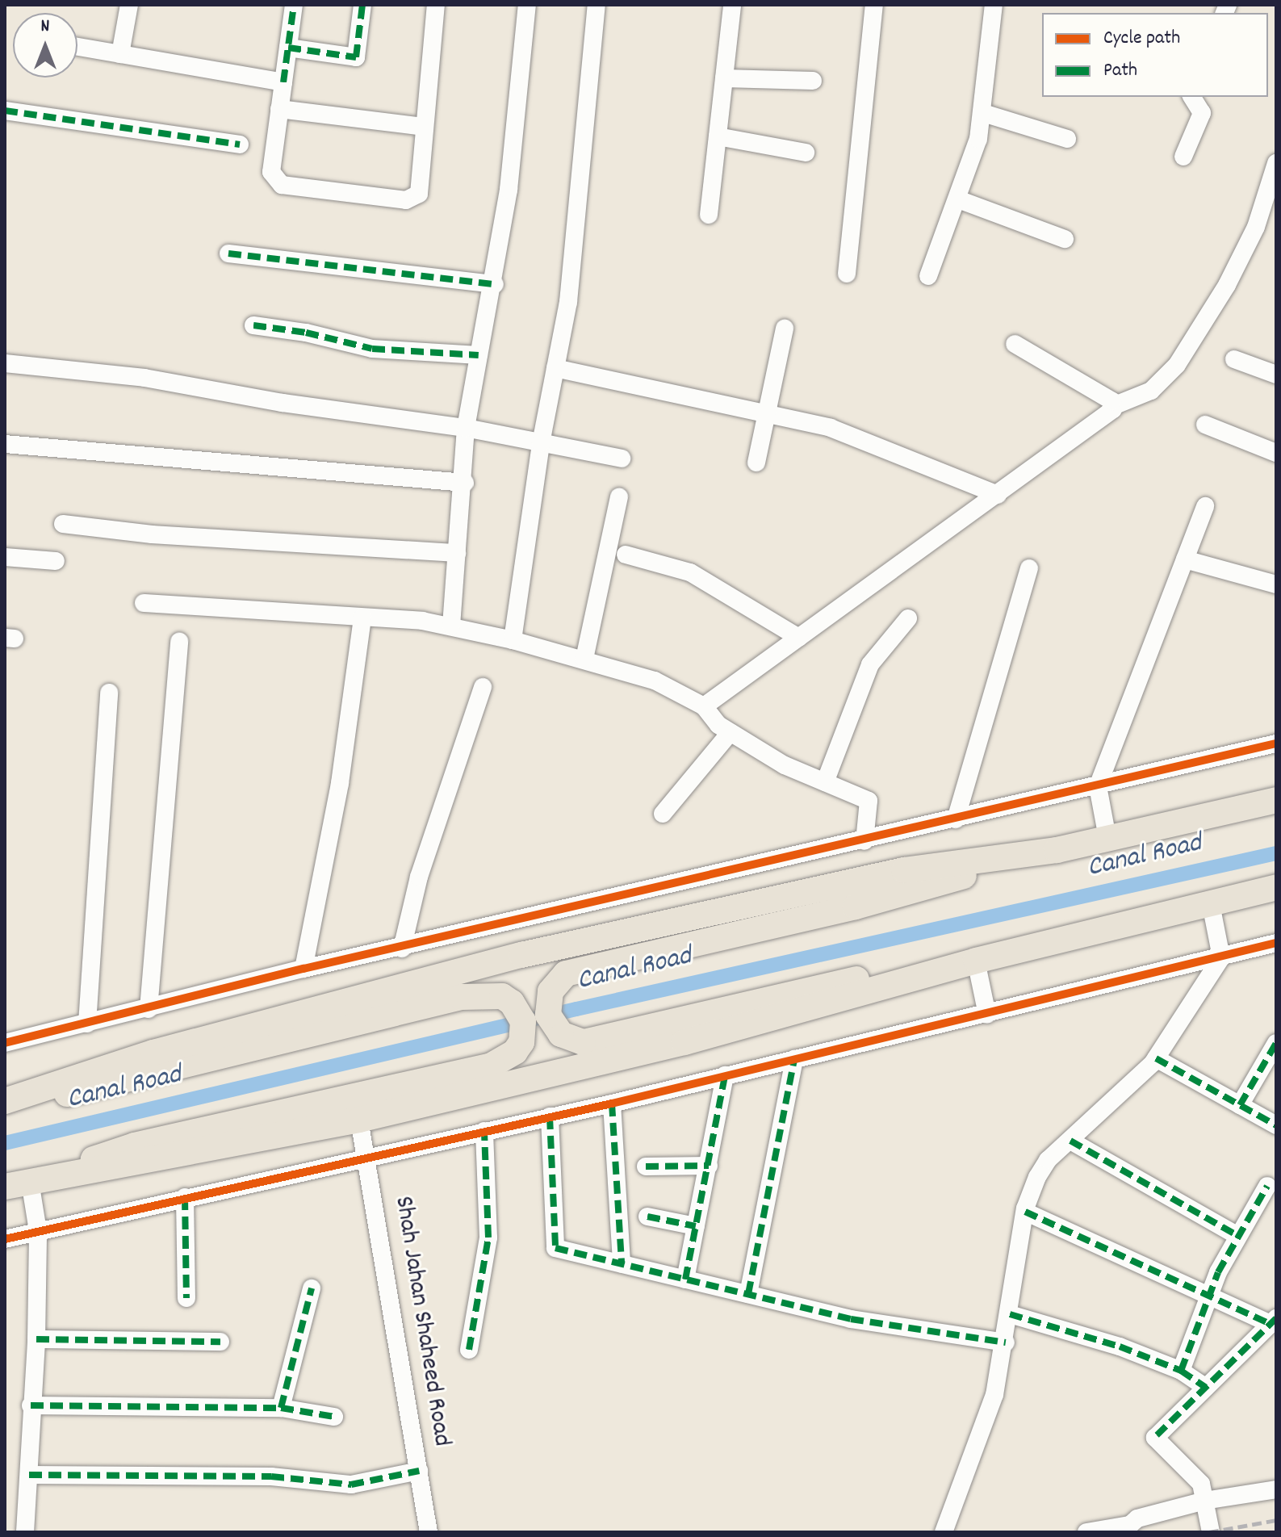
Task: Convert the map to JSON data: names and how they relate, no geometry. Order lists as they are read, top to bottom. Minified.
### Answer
{"streets":{"street":["Shah Jahan Shaheed Road"]},"water":["Canal Road"],"legend":["Cycle path","Path"],"north":"top"}
